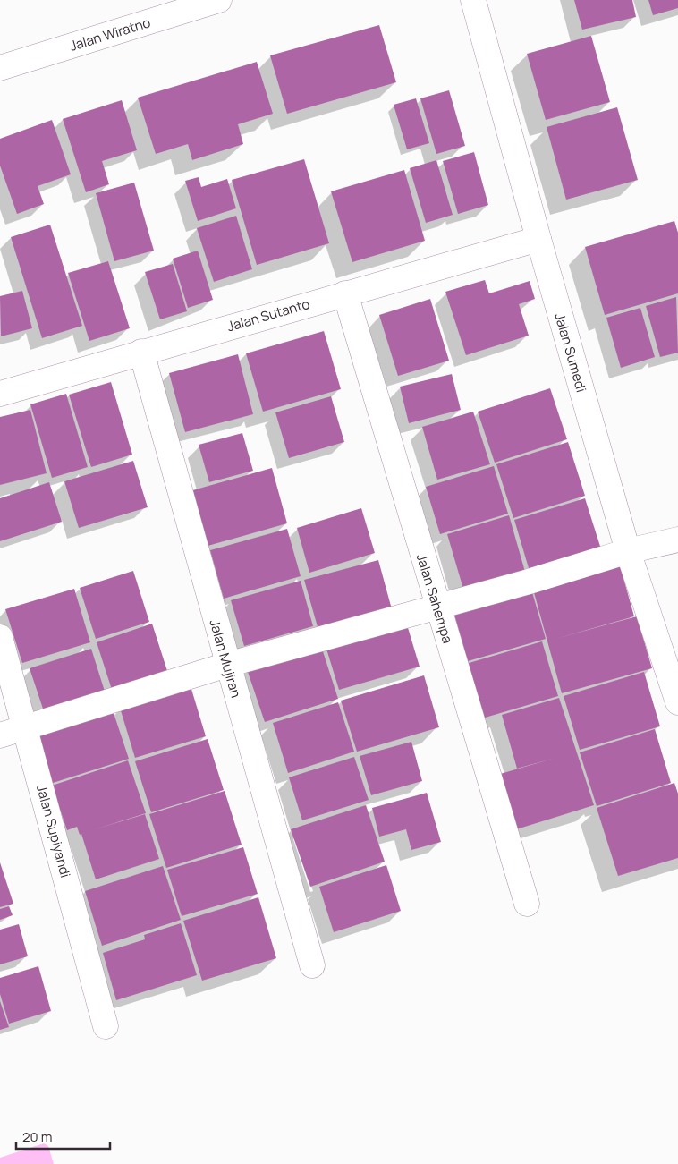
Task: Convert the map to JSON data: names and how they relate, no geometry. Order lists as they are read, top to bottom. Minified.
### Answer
{"streets":{"street":["Jalan Wiratno","Jalan Sutanto","Jalan Sumedi","Jalan Sahempa","Jalan Mujiran","Jalan Supiyandi"]},"crossings":[["Jalan Sutanto","Jalan Sumedi"],["Jalan Sutanto","Jalan Sahempa"],["Jalan Sutanto","Jalan Mujiran"]],"scale_bar":"20 m"}
